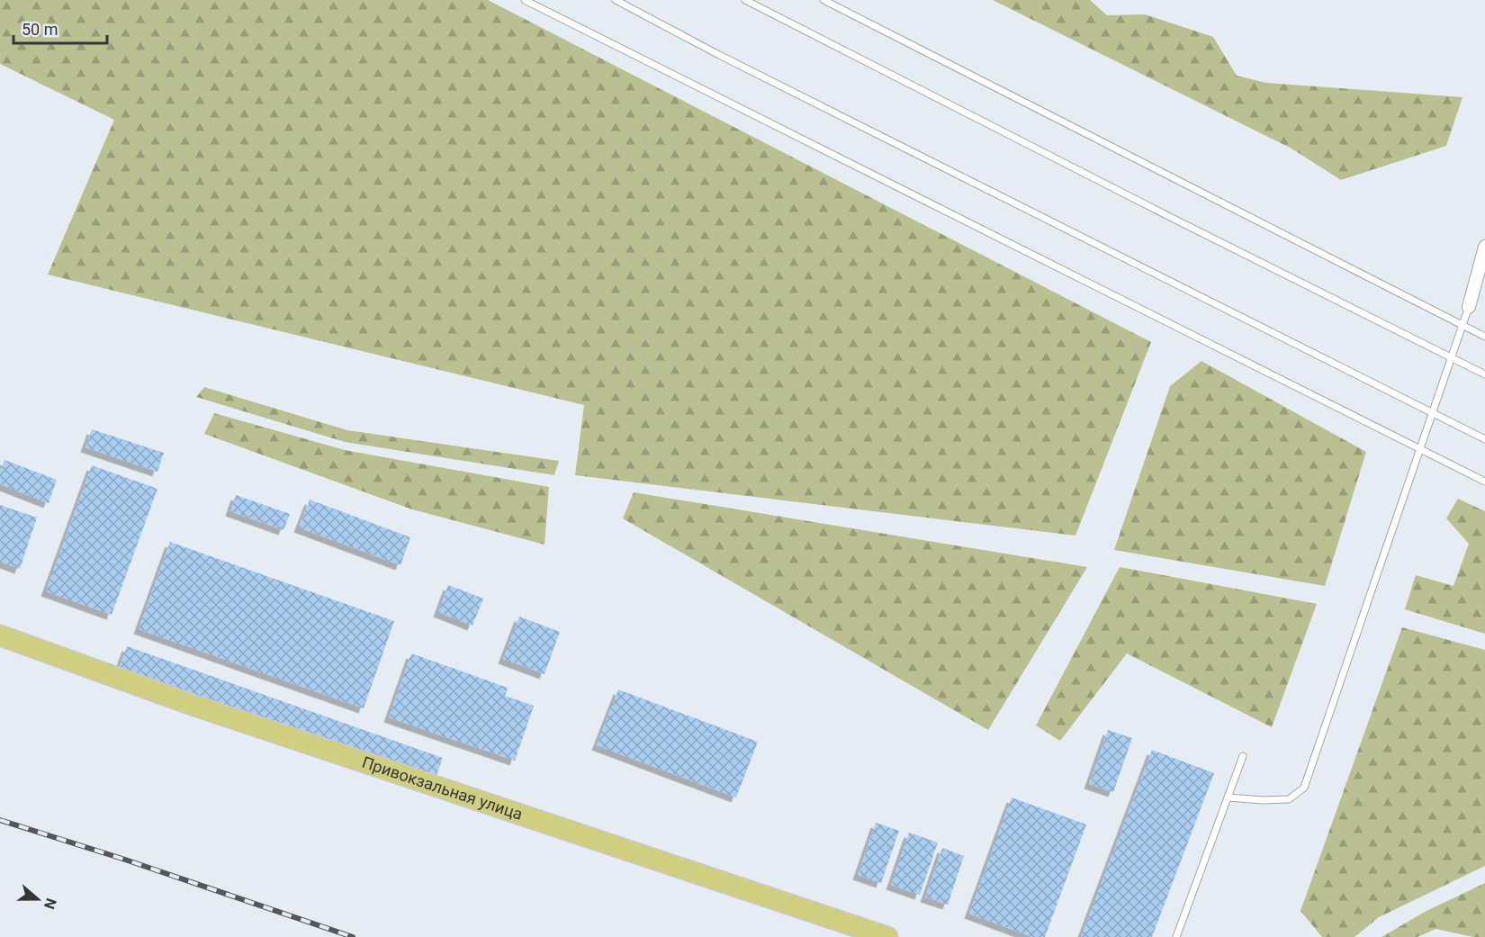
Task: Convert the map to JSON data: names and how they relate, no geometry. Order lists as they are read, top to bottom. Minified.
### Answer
{"streets":{"main road":["Привокзальная улица"]},"scale_bar":"50 m","north":"right"}
